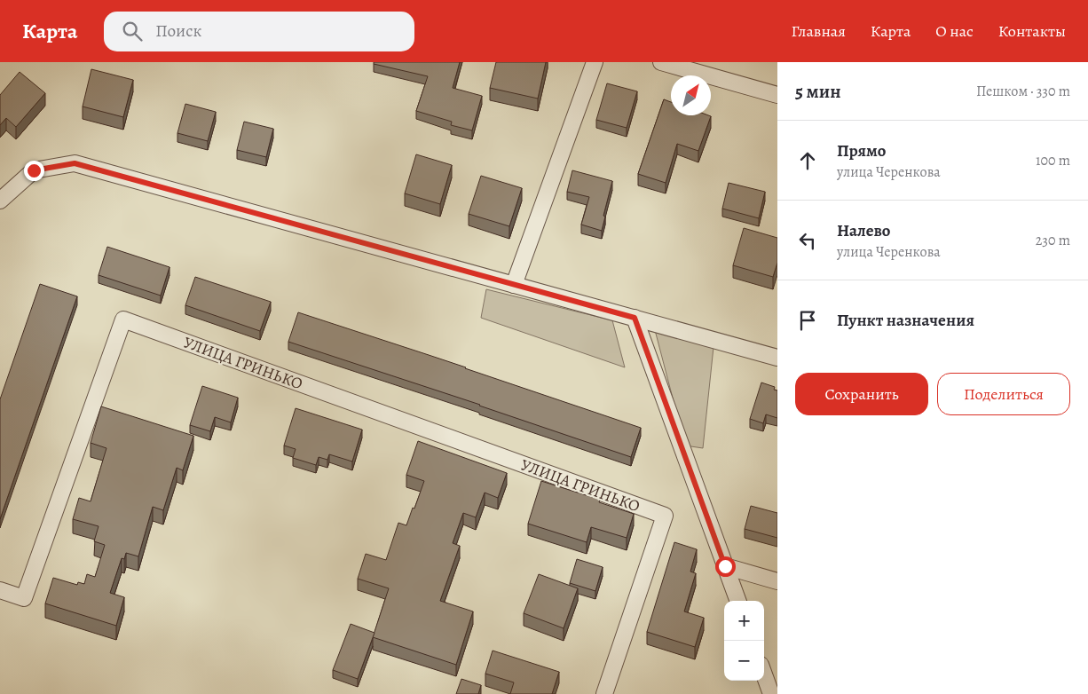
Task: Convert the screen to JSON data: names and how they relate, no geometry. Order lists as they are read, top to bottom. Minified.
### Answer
{"streets":{"street":["УЛИЦА ГРИНЬКО"]},"north":"top right","page":{"header":"Карта","search":"Поиск","nav":["Главная","Карта","О нас","Контакты"],"heading":["5 мин","Пешком · 330 m"],"list":[["Прямо","улица Черенкова","100 m"],["Налево","улица Черенкова","230 m"],"Пункт назначения"],"buttons":["Сохранить","Поделиться"],"map_buttons":["+","−"]}}
